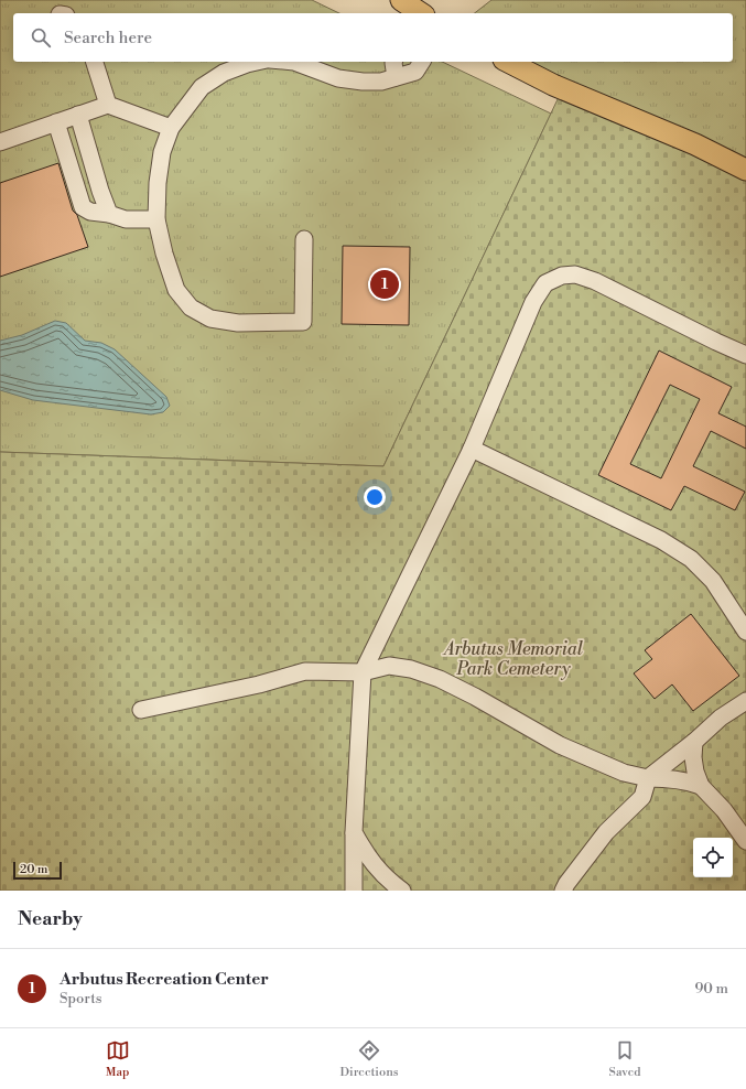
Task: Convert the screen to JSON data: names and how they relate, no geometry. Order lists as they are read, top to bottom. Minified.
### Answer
{"parks":["Arbutus Memorial Park Cemetery"],"scale_bar":"20 m","page":{"search":"Search here","pins":"1","scale":"20 m","heading":"Nearby","list":[{"mark":"1","name":"Arbutus Recreation Center","note":"Sports","value":"90 m"}],"nav":["Map","Directions","Saved"]}}
